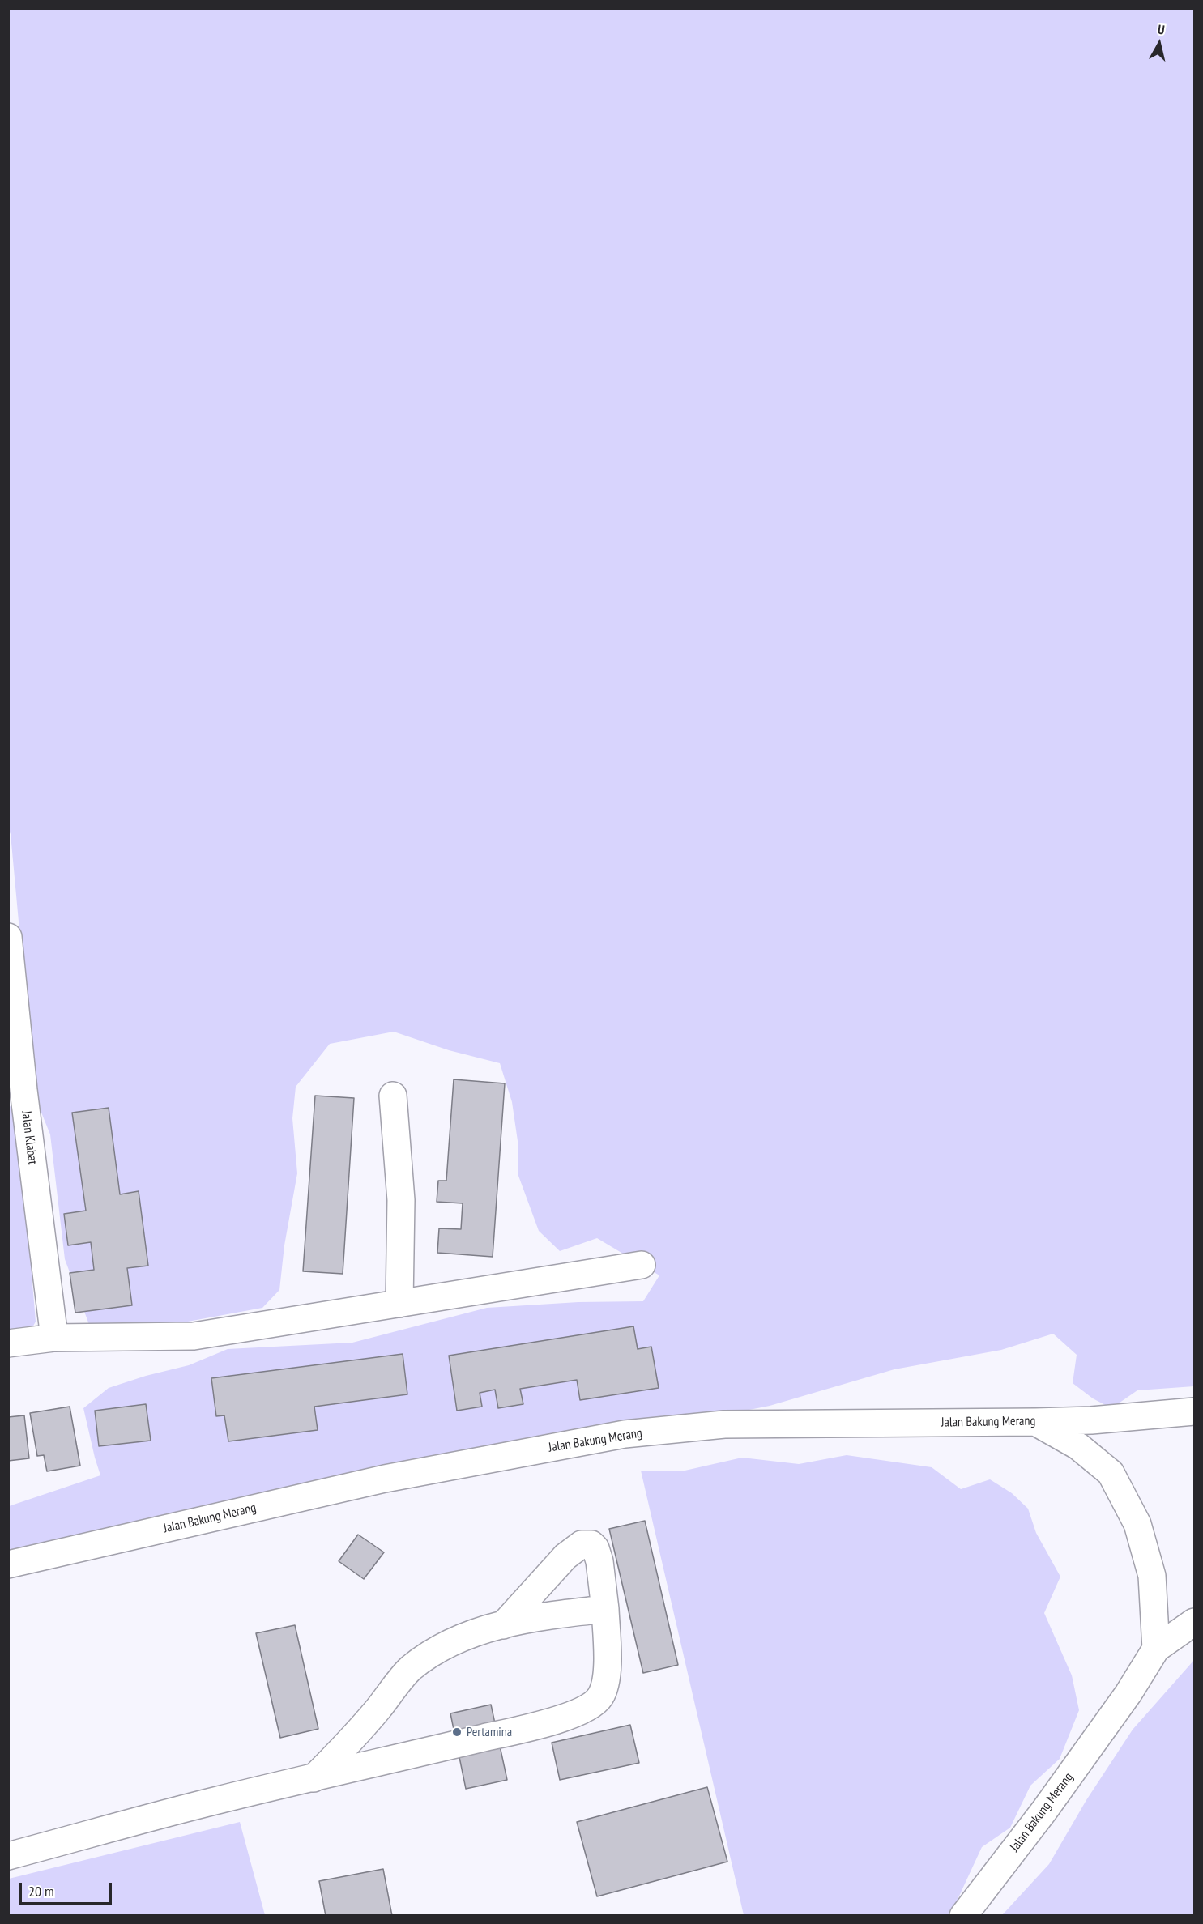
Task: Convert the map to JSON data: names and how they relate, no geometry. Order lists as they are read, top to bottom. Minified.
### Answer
{"streets":{"street":["Jalan Klabat","Jalan Bakung Merang"]},"places":["Pertamina"],"scale_bar":"20 m","north":"top"}
